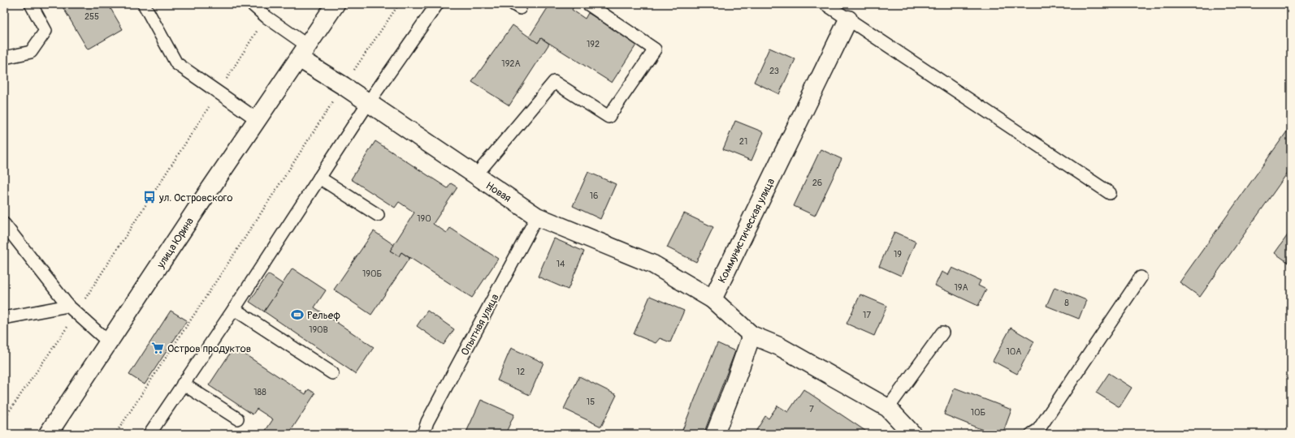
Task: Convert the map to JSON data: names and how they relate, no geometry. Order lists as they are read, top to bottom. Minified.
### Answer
{"streets":{"street":["Новая","Коммунистическая улица","улица Юрина"],"lane":["Опытная улица"]},"crossings":[["Новая","Коммунистическая улица"],["Новая","улица Юрина"],["Новая","Опытная улица"]],"places":{"bus stop":["ул. Островского"],"sports":["Рельеф"],"supermarket":["Остров продуктов"]},"house_numbers":["255","192","192А","23","21","26","16","190","19","14","190Б","19А","8","17","190В","10А","12","188","15","7","10Б"]}
